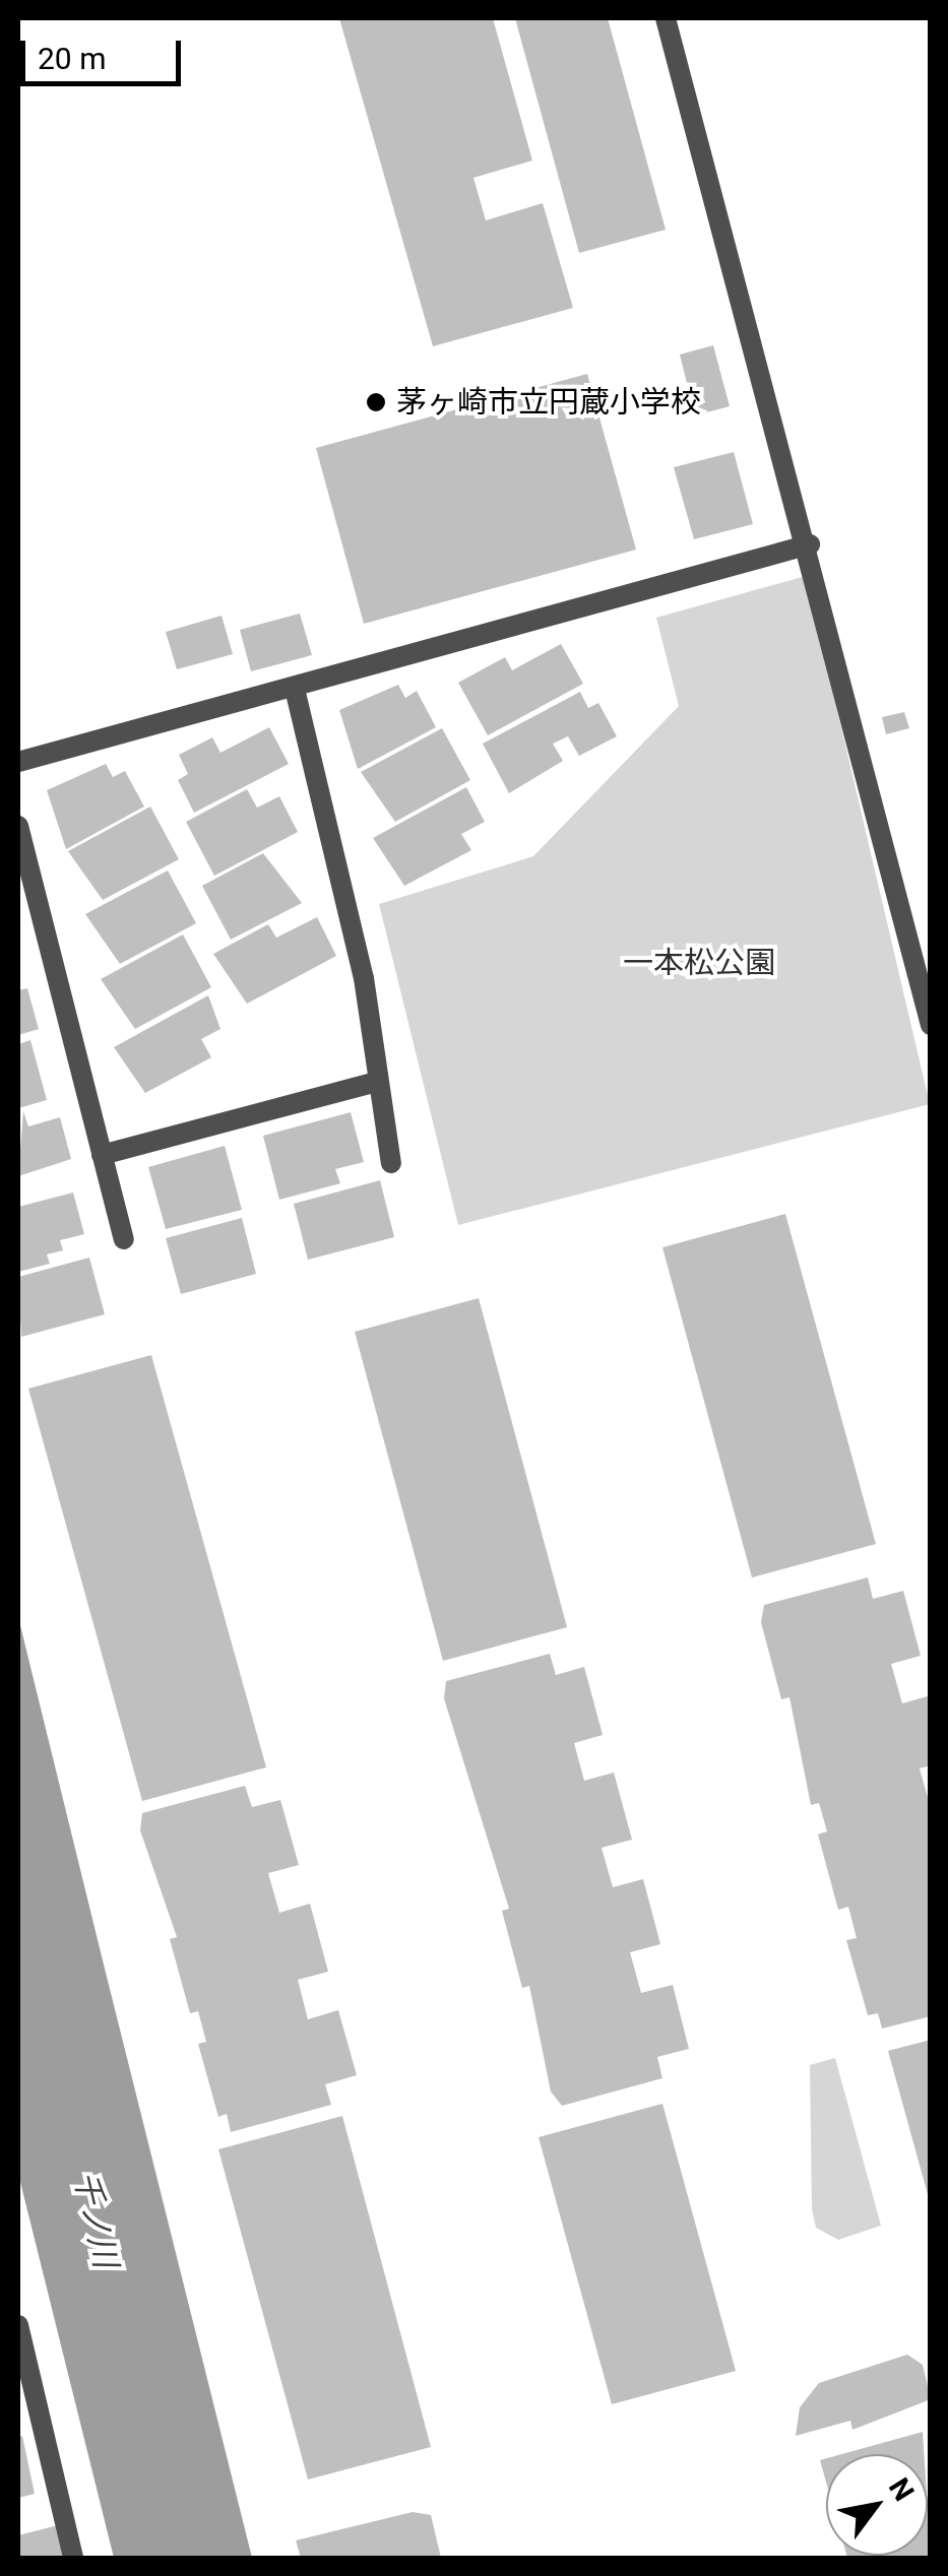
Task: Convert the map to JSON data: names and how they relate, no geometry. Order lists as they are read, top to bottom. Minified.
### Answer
{"water":["千ノ川"],"parks":["一本松公園"],"places":["茅ヶ崎市立円蔵小学校"],"scale_bar":"20 m","north":"top right"}
